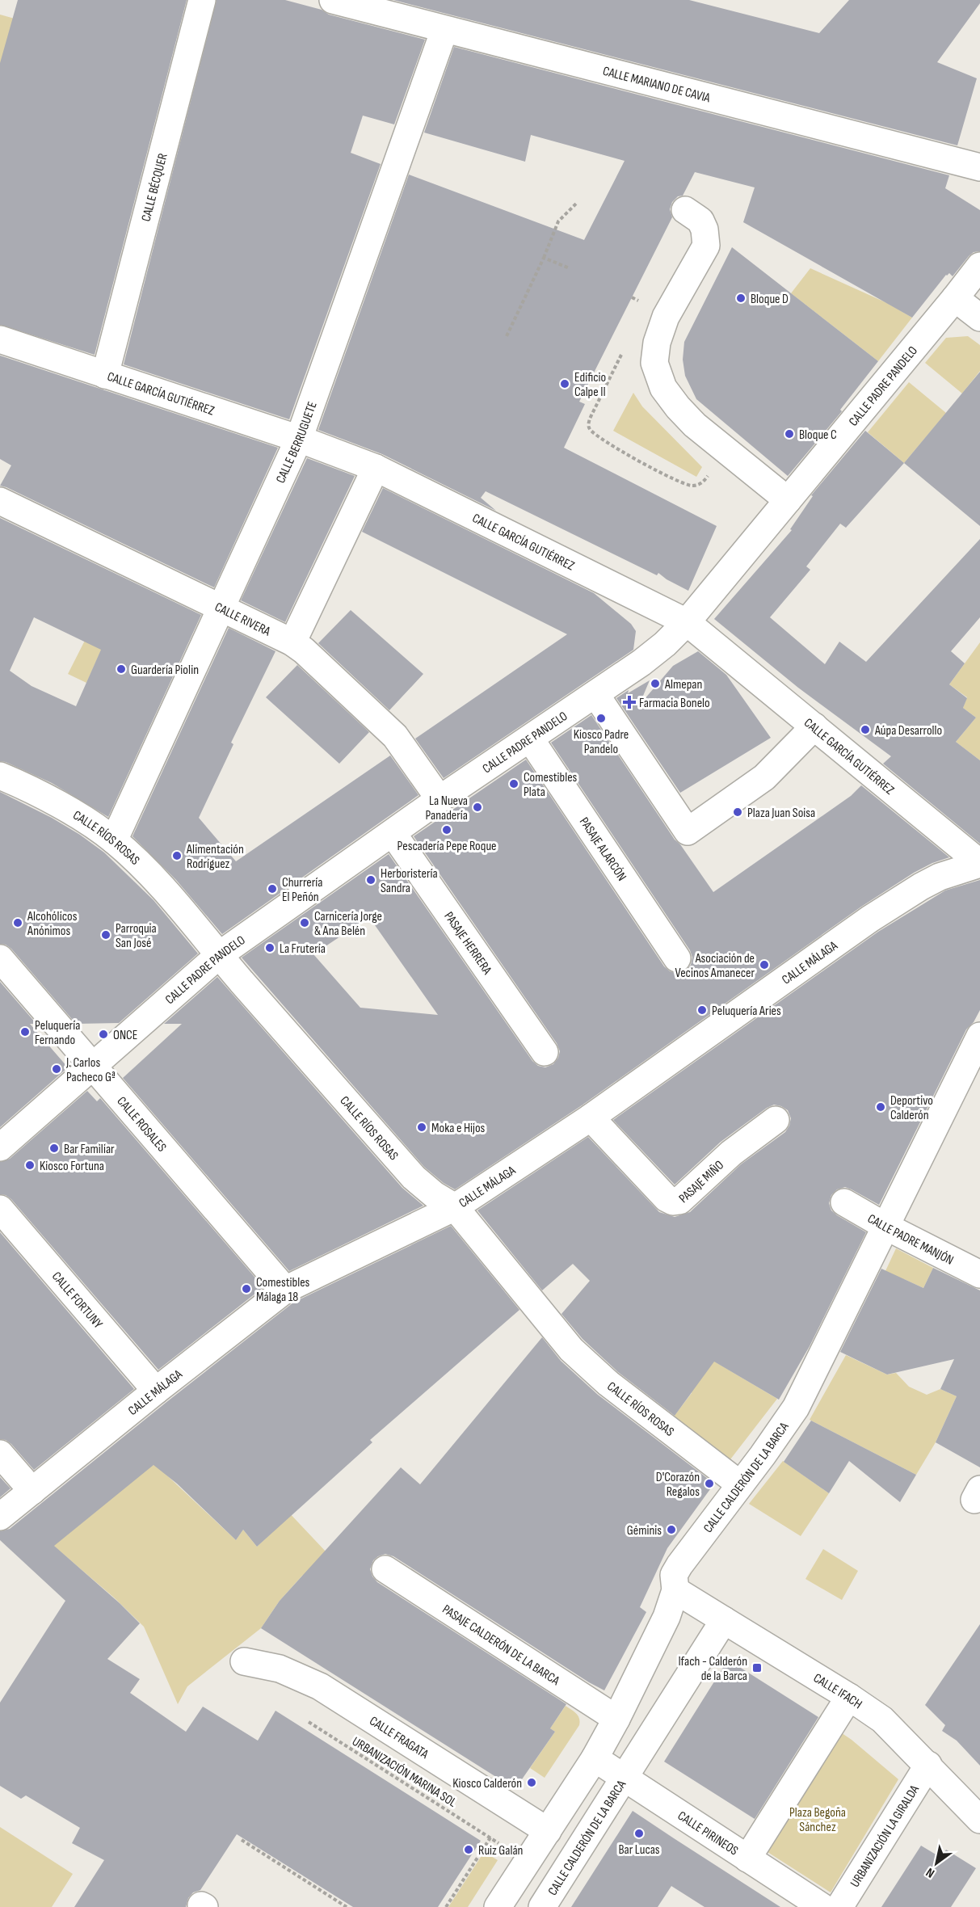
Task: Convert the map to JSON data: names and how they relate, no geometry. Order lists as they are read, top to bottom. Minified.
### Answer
{"streets":{"street":["CALLE MARIANO DE CAVIA","CALLE BÉCQUER","CALLE PADRE PANDELO","CALLE GARCÍA GUTIÉRREZ","CALLE BERRUGUETE","CALLE RIVERA","CALLE RÍOS ROSAS","PASAJE ALARCÓN","PASAJE HERRERA","CALLE MÁLAGA","CALLE ROSALES","PASAJE MIÑO","CALLE PADRE MANJÓN","CALLE FORTUNY","CALLE CALDERÓN DE LA BARCA","PASAJE CALDERÓN DE LA BARCA","CALLE IFACH","CALLE FRAGATA","CALLE PIRINEOS","URBANIZACIÓN LA GIRALDA"],"path":["URBANIZACIÓN MARINA SOL"]},"crossings":[["CALLE MARIANO DE CAVIA","CALLE BERRUGUETE"],["CALLE BÉCQUER","CALLE GARCÍA GUTIÉRREZ"],["CALLE PADRE PANDELO","CALLE GARCÍA GUTIÉRREZ"],["CALLE PADRE PANDELO","CALLE RIVERA"],["CALLE PADRE PANDELO","CALLE RÍOS ROSAS"],["CALLE PADRE PANDELO","PASAJE ALARCÓN"],["CALLE PADRE PANDELO","PASAJE HERRERA"],["CALLE PADRE PANDELO","CALLE ROSALES"],["CALLE GARCÍA GUTIÉRREZ","CALLE BERRUGUETE"],["CALLE GARCÍA GUTIÉRREZ","CALLE MÁLAGA"],["CALLE BERRUGUETE","CALLE RIVERA"],["CALLE BERRUGUETE","CALLE RÍOS ROSAS"],["CALLE RÍOS ROSAS","CALLE MÁLAGA"],["CALLE RÍOS ROSAS","CALLE CALDERÓN DE LA BARCA"],["CALLE MÁLAGA","CALLE ROSALES"],["CALLE MÁLAGA","PASAJE MIÑO"],["CALLE MÁLAGA","CALLE FORTUNY"],["CALLE PADRE MANJÓN","CALLE CALDERÓN DE LA BARCA"],["CALLE CALDERÓN DE LA BARCA","PASAJE CALDERÓN DE LA BARCA"],["CALLE CALDERÓN DE LA BARCA","CALLE IFACH"],["CALLE CALDERÓN DE LA BARCA","CALLE FRAGATA"],["CALLE CALDERÓN DE LA BARCA","CALLE PIRINEOS"],["CALLE IFACH","URBANIZACIÓN LA GIRALDA"]],"parks":["Plaza Begoña Sánchez"],"places":{"other":["Bloque D","Edificio Calpe II","Bloque C","Guardería Piolin","Almepan","Kiosco Padre Pandelo","Aúpa Desarrollo","Comestibles Plata","La Nueva Panadería","Plaza Juan Soisa","Pescadería Pepe Roque","Alimentación Rodríguez","Herboristería Sandra","Churrería El Peñón","Alcohólicos Anónimos","Carnicería Jorge & Ana Belén","Parroquia San José","La Frutería","Asociación de Vecinos Amanecer","Peluquería Aries","Peluquería Fernando","ONCE","J. Carlos Pacheco Gª","Deportivo Calderón","Moka e Hijos","Bar Familiar","Kiosco Fortuna","Comestibles Málaga 18","D'Corazón Regalos","Géminis","Kiosco Calderón","Bar Lucas","Ruiz Galán"],"health":["Farmacia Bonelo"],"transit":["Ifach - Calderón de la Barca"]},"north":"bottom left"}
